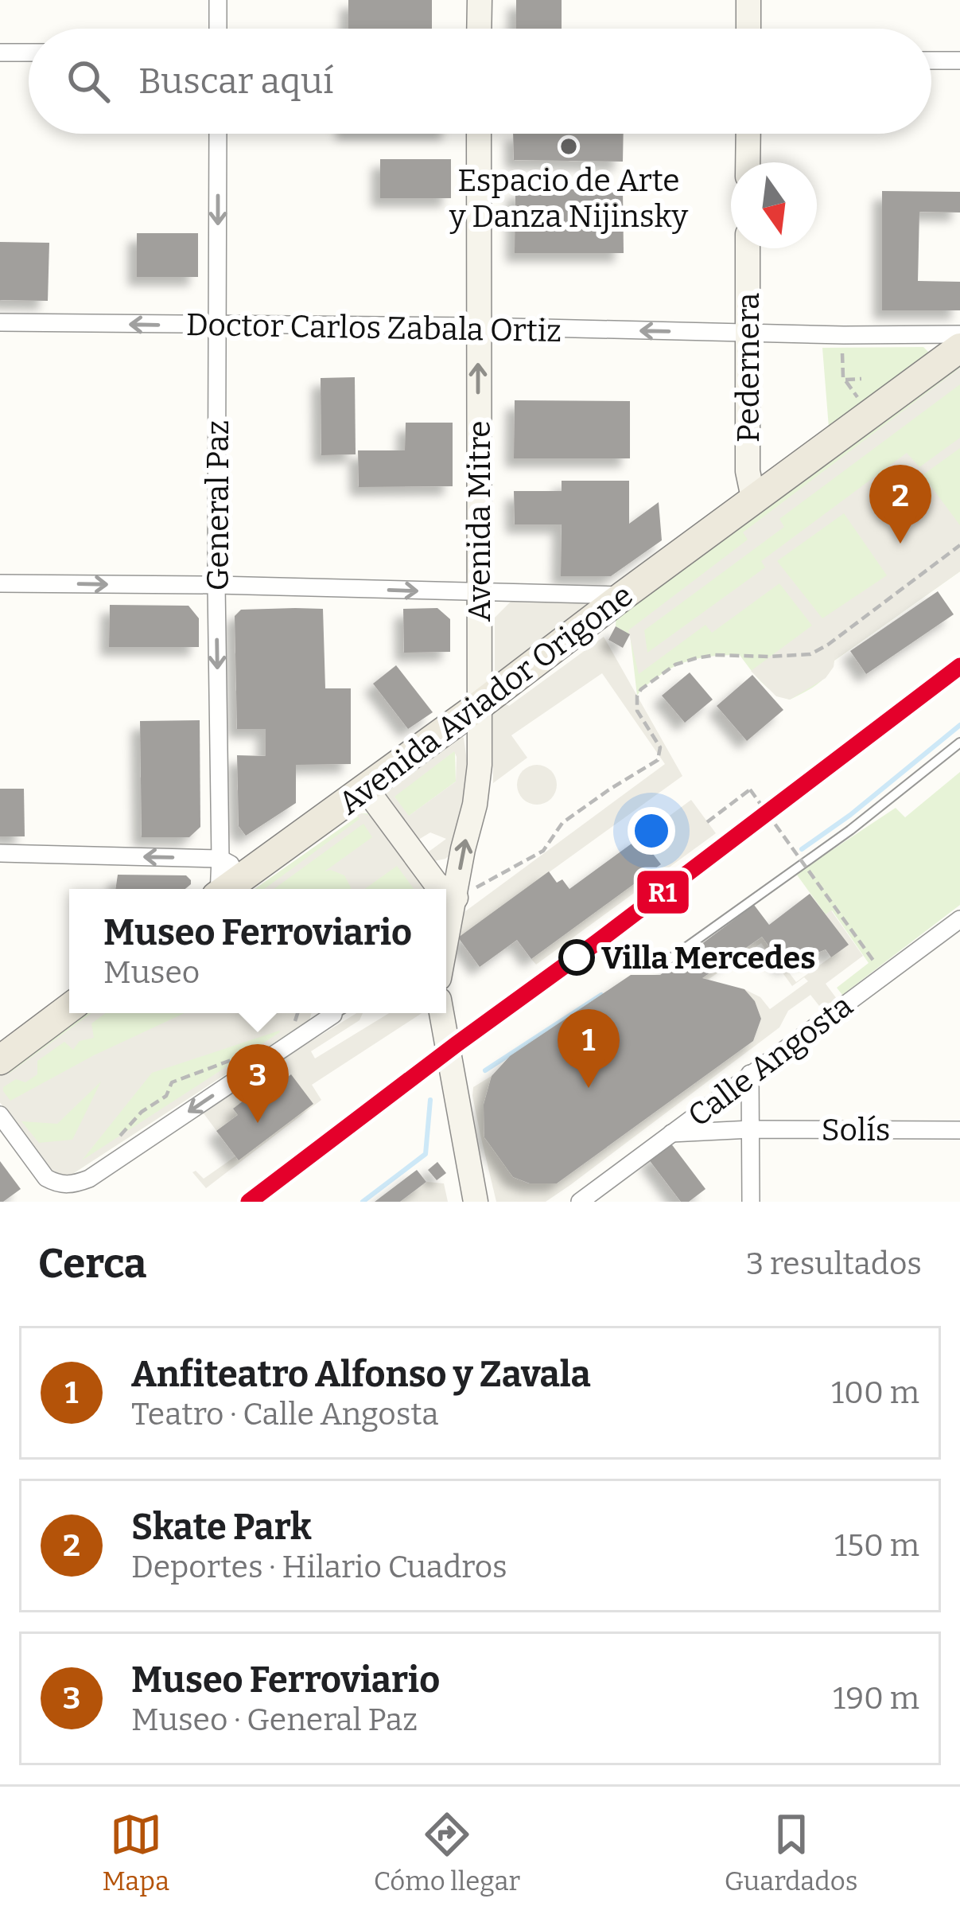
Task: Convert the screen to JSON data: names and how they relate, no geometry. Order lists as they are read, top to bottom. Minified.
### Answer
{"streets":{"main road":["Pedernera","Avenida Mitre","Avenida Aviador Origone"],"street":["Doctor Carlos Zabala Ortiz","General Paz","Calle Angosta","Solís"]},"crossings":[["Doctor Carlos Zabala Ortiz","Pedernera"],["Doctor Carlos Zabala Ortiz","General Paz"],["Doctor Carlos Zabala Ortiz","Avenida Mitre"],["Pedernera","Avenida Aviador Origone"],["General Paz","Avenida Aviador Origone"],["Avenida Mitre","Avenida Aviador Origone"],["Calle Angosta","Solís"]],"one_way":["Doctor Carlos Zabala Ortiz","General Paz","Avenida Mitre"],"places":["Espacio de Arte y Danza Nijinsky","Villa Mercedes"],"lines":["transit line R1"],"north":"bottom","page":{"search":"Buscar aquí","pins":["2","1","3"],"popup":["Museo Ferroviario","Museo"],"heading":["Cerca","3 resultados"],"list":[{"mark":"1","name":"Anfiteatro Alfonso y Zavala","note":"Teatro · Calle Angosta","value":"100 m"},{"mark":"2","name":"Skate Park","note":"Deportes · Hilario Cuadros","value":"150 m"},{"mark":"3","name":"Museo Ferroviario","note":"Museo · General Paz","value":"190 m"}],"nav":["Mapa","Cómo llegar","Guardados"]}}
